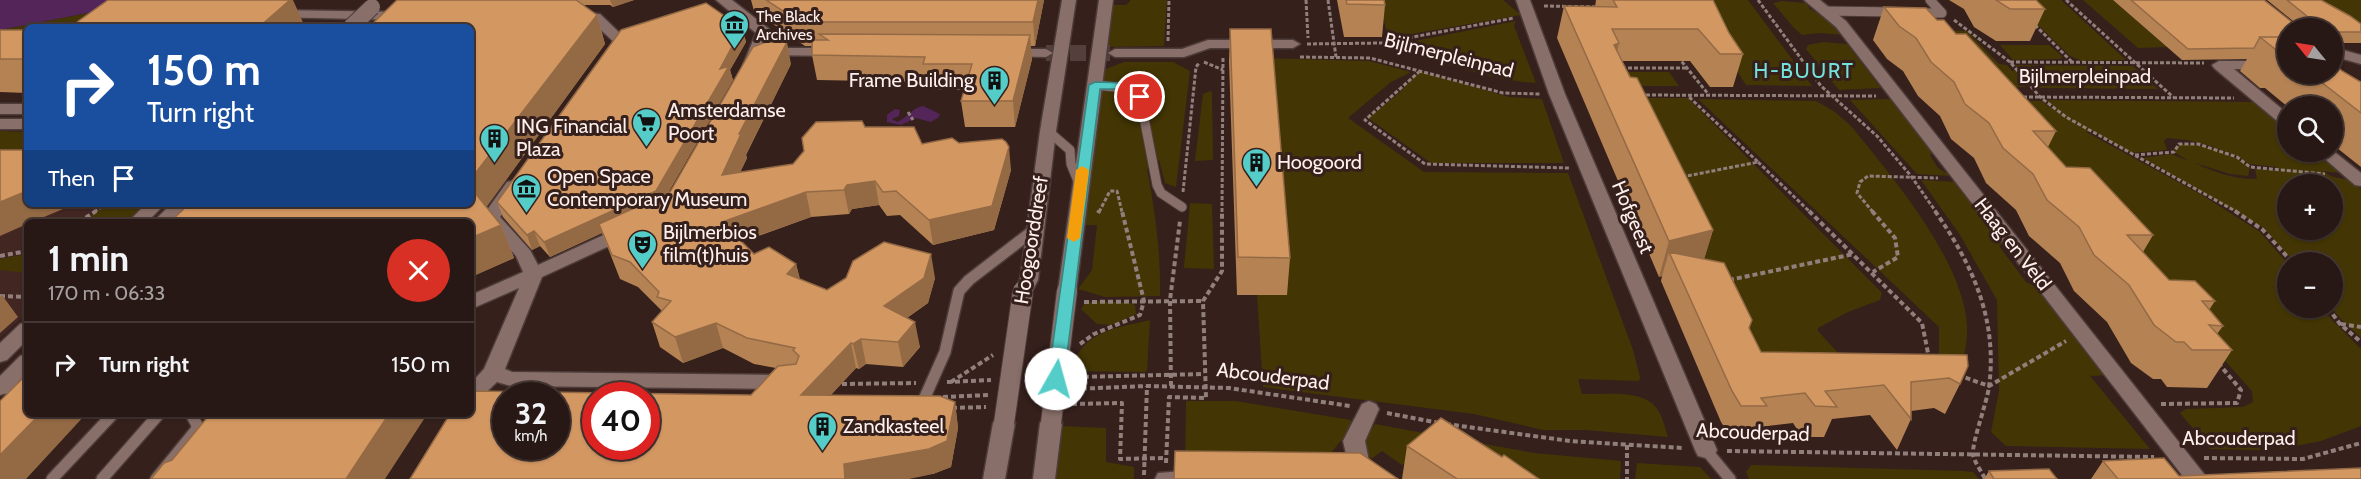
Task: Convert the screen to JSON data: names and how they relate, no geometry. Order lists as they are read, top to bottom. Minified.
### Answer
{"streets":{"street":["Hofgeest","Hoogoorddreef","Haag en Veld"],"path":["Bijlmerpleinpad","Abcouderpad"]},"crossings":[["Bijlmerpleinpad","Hofgeest"],["Hofgeest","Abcouderpad"],["Haag en Veld","Abcouderpad"]],"districts":["H-BUURT"],"places":{"museum":["The Black Archives","Open Space Contemporary Museum"],"building":["Frame Building","ING Financial Plaza","Hoogoord","Zandkasteel"],"supermarket":["Amsterdamse Poort"],"theatre":["Bijlmerbios film(t)huis"]},"north":"top left","page":{"map_buttons":["+","−"],"turn":["150 m","Turn right"],"then":"Then","heading":["1 min","170 m · 06:33"],"list":[{"name":"Turn right","value":"150 m"}],"speed":"32 km/h","limit":"40"}}
